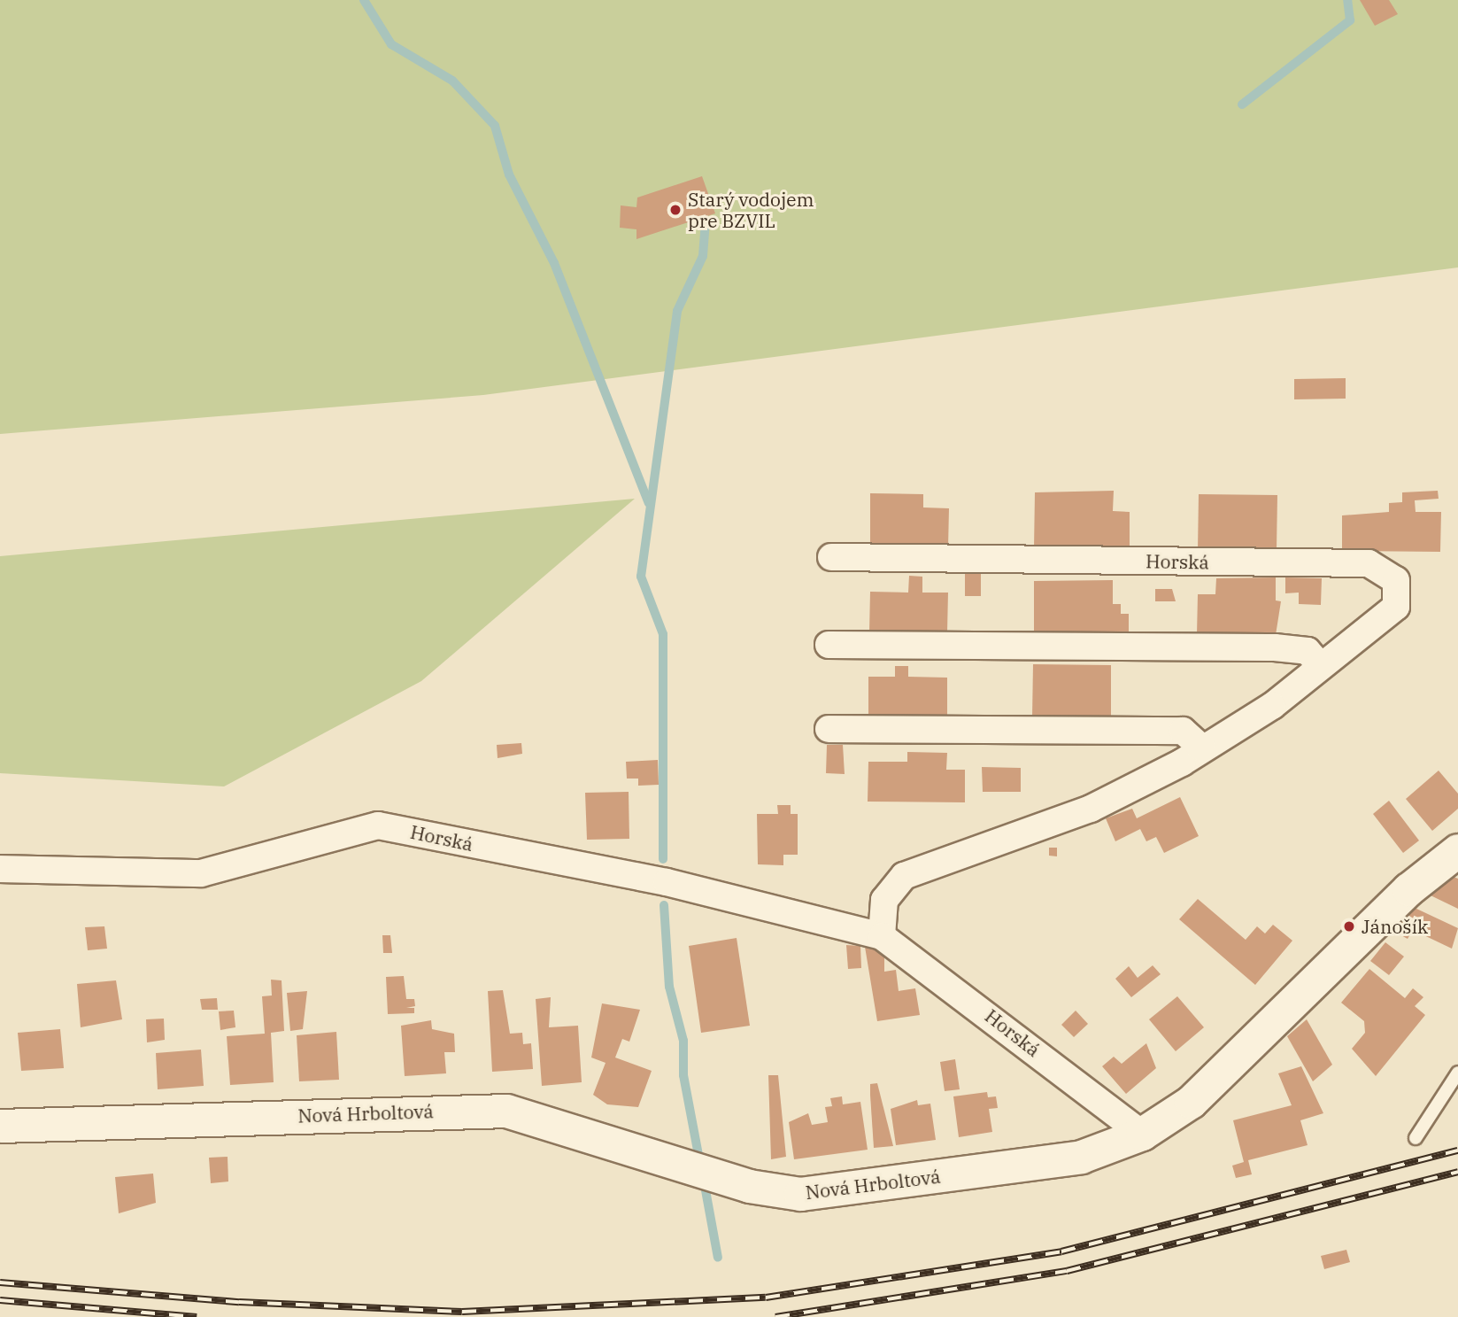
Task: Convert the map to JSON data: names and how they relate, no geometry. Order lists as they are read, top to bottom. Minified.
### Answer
{"streets":{"street":["Horská","Nová Hrboltová"]},"crossings":[["Horská","Nová Hrboltová"]],"places":["Starý vodojem pre BZVIL","Jánošík"]}
